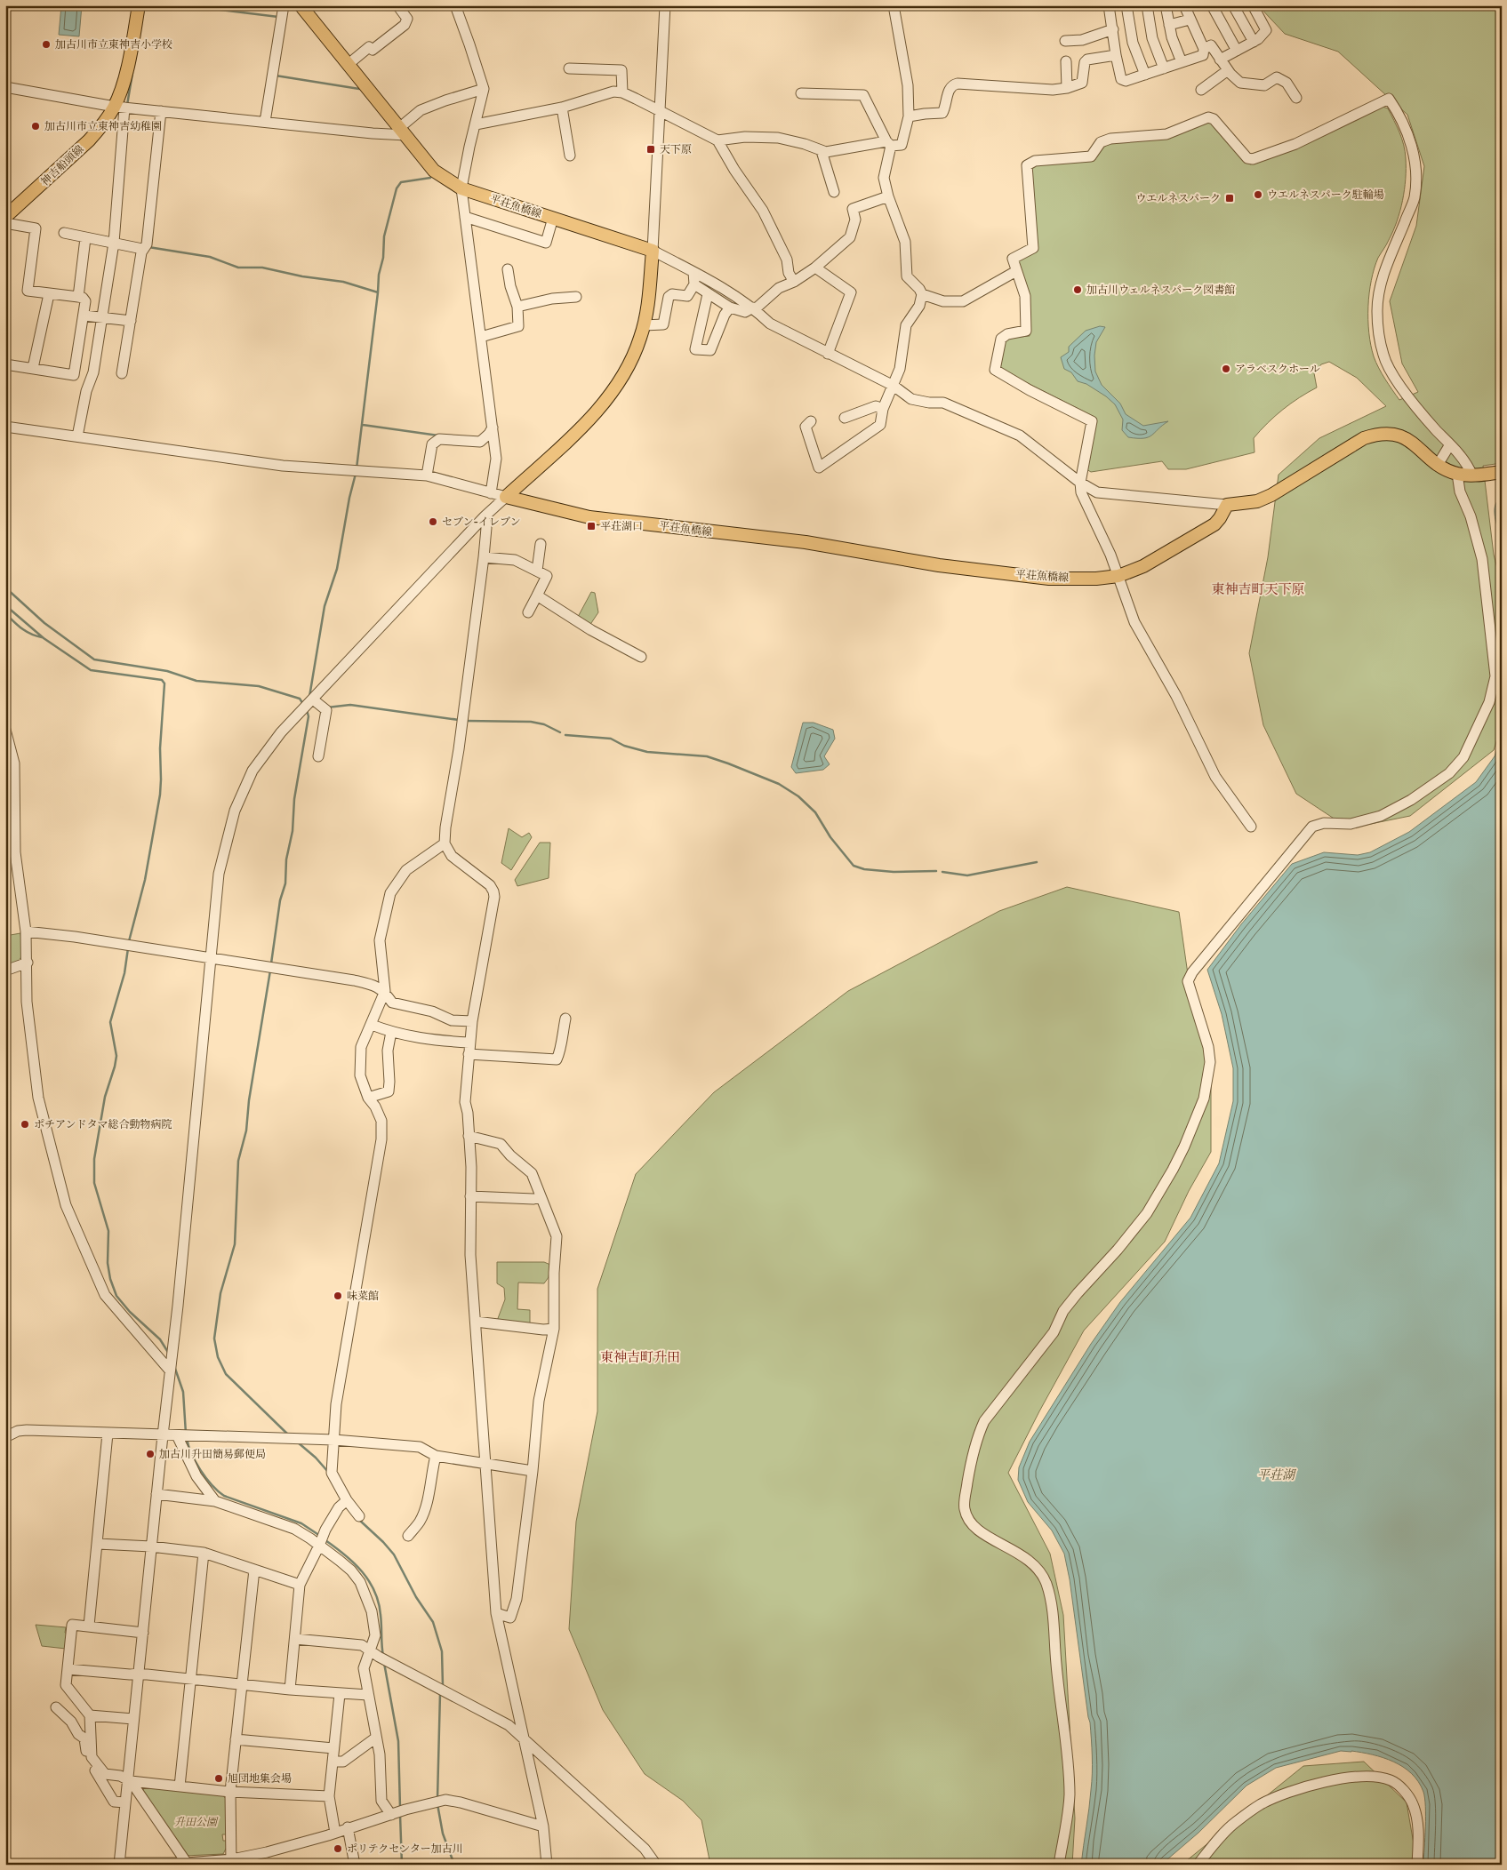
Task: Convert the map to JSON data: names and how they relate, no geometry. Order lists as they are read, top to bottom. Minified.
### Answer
{"streets":{"main road":["神吉船頭線","平荘魚橋線"]},"districts":["東神吉町天下原","東神吉町升田"],"water":["平荘湖"],"parks":["升田公園"],"places":{"other":["加古川市立東神吉小学校","加古川市立東神吉幼稚園","ウエルネスパーク駐輪場","加古川ウェルネスパーク図書館","アラベスクホール","セブン-イレブン","ポチアンドタマ総合動物病院","味菜館","加古川升田簡易郵便局","旭団地集会場","ポリテクセンター加古川"],"transit":["天下原","ウエルネスパーク","平荘湖口"]}}
